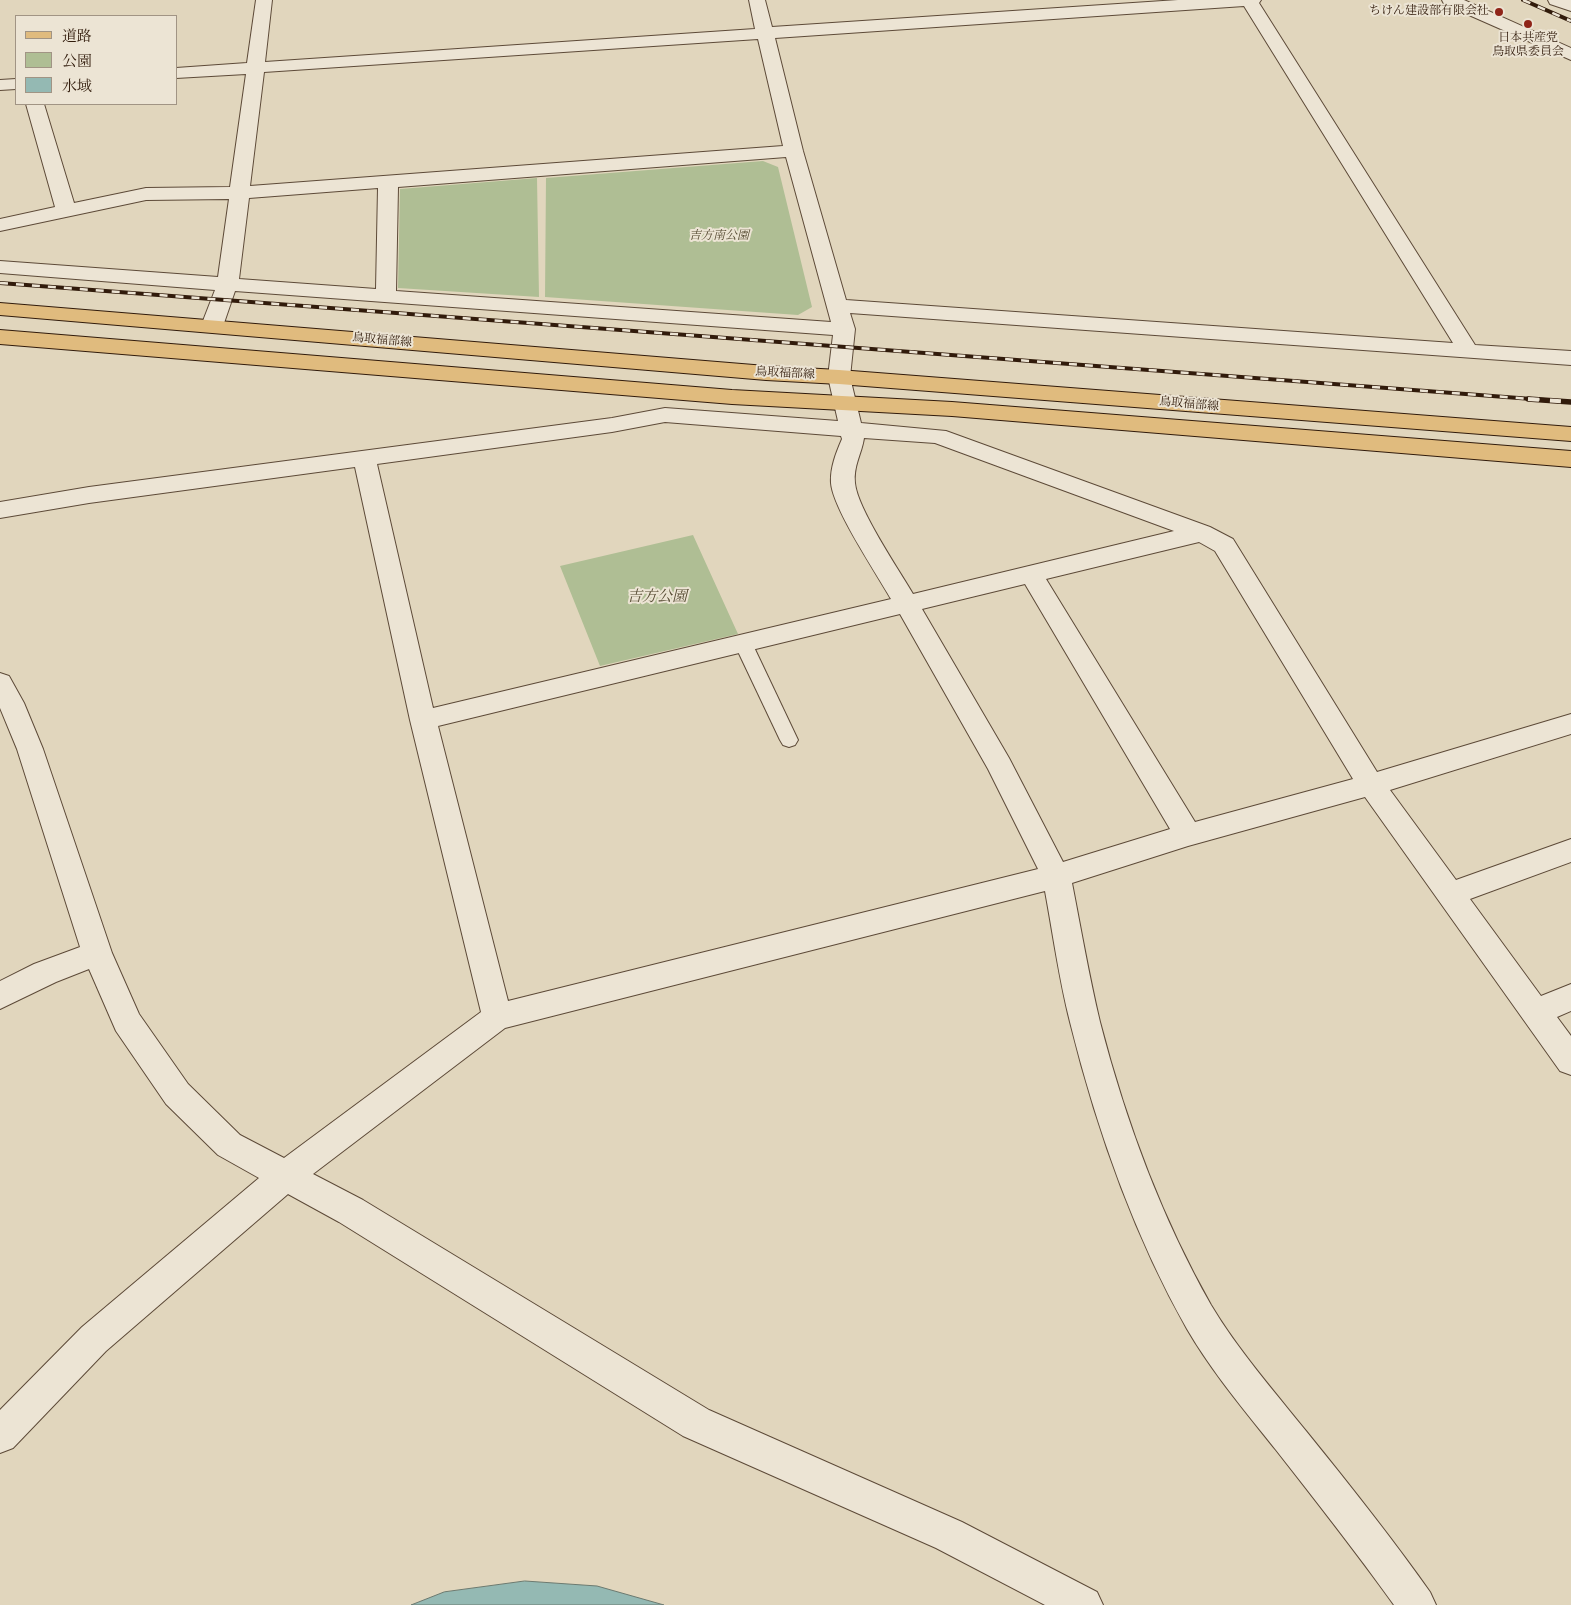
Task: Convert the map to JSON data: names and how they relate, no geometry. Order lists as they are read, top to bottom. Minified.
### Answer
{"streets":{"main road":["鳥取福部線"]},"parks":["吉方南公園","吉方公園"],"places":["ちけん建設部有限会社","日本共産党 鳥取県委員会"],"legend":["道路","公園","水域"]}
